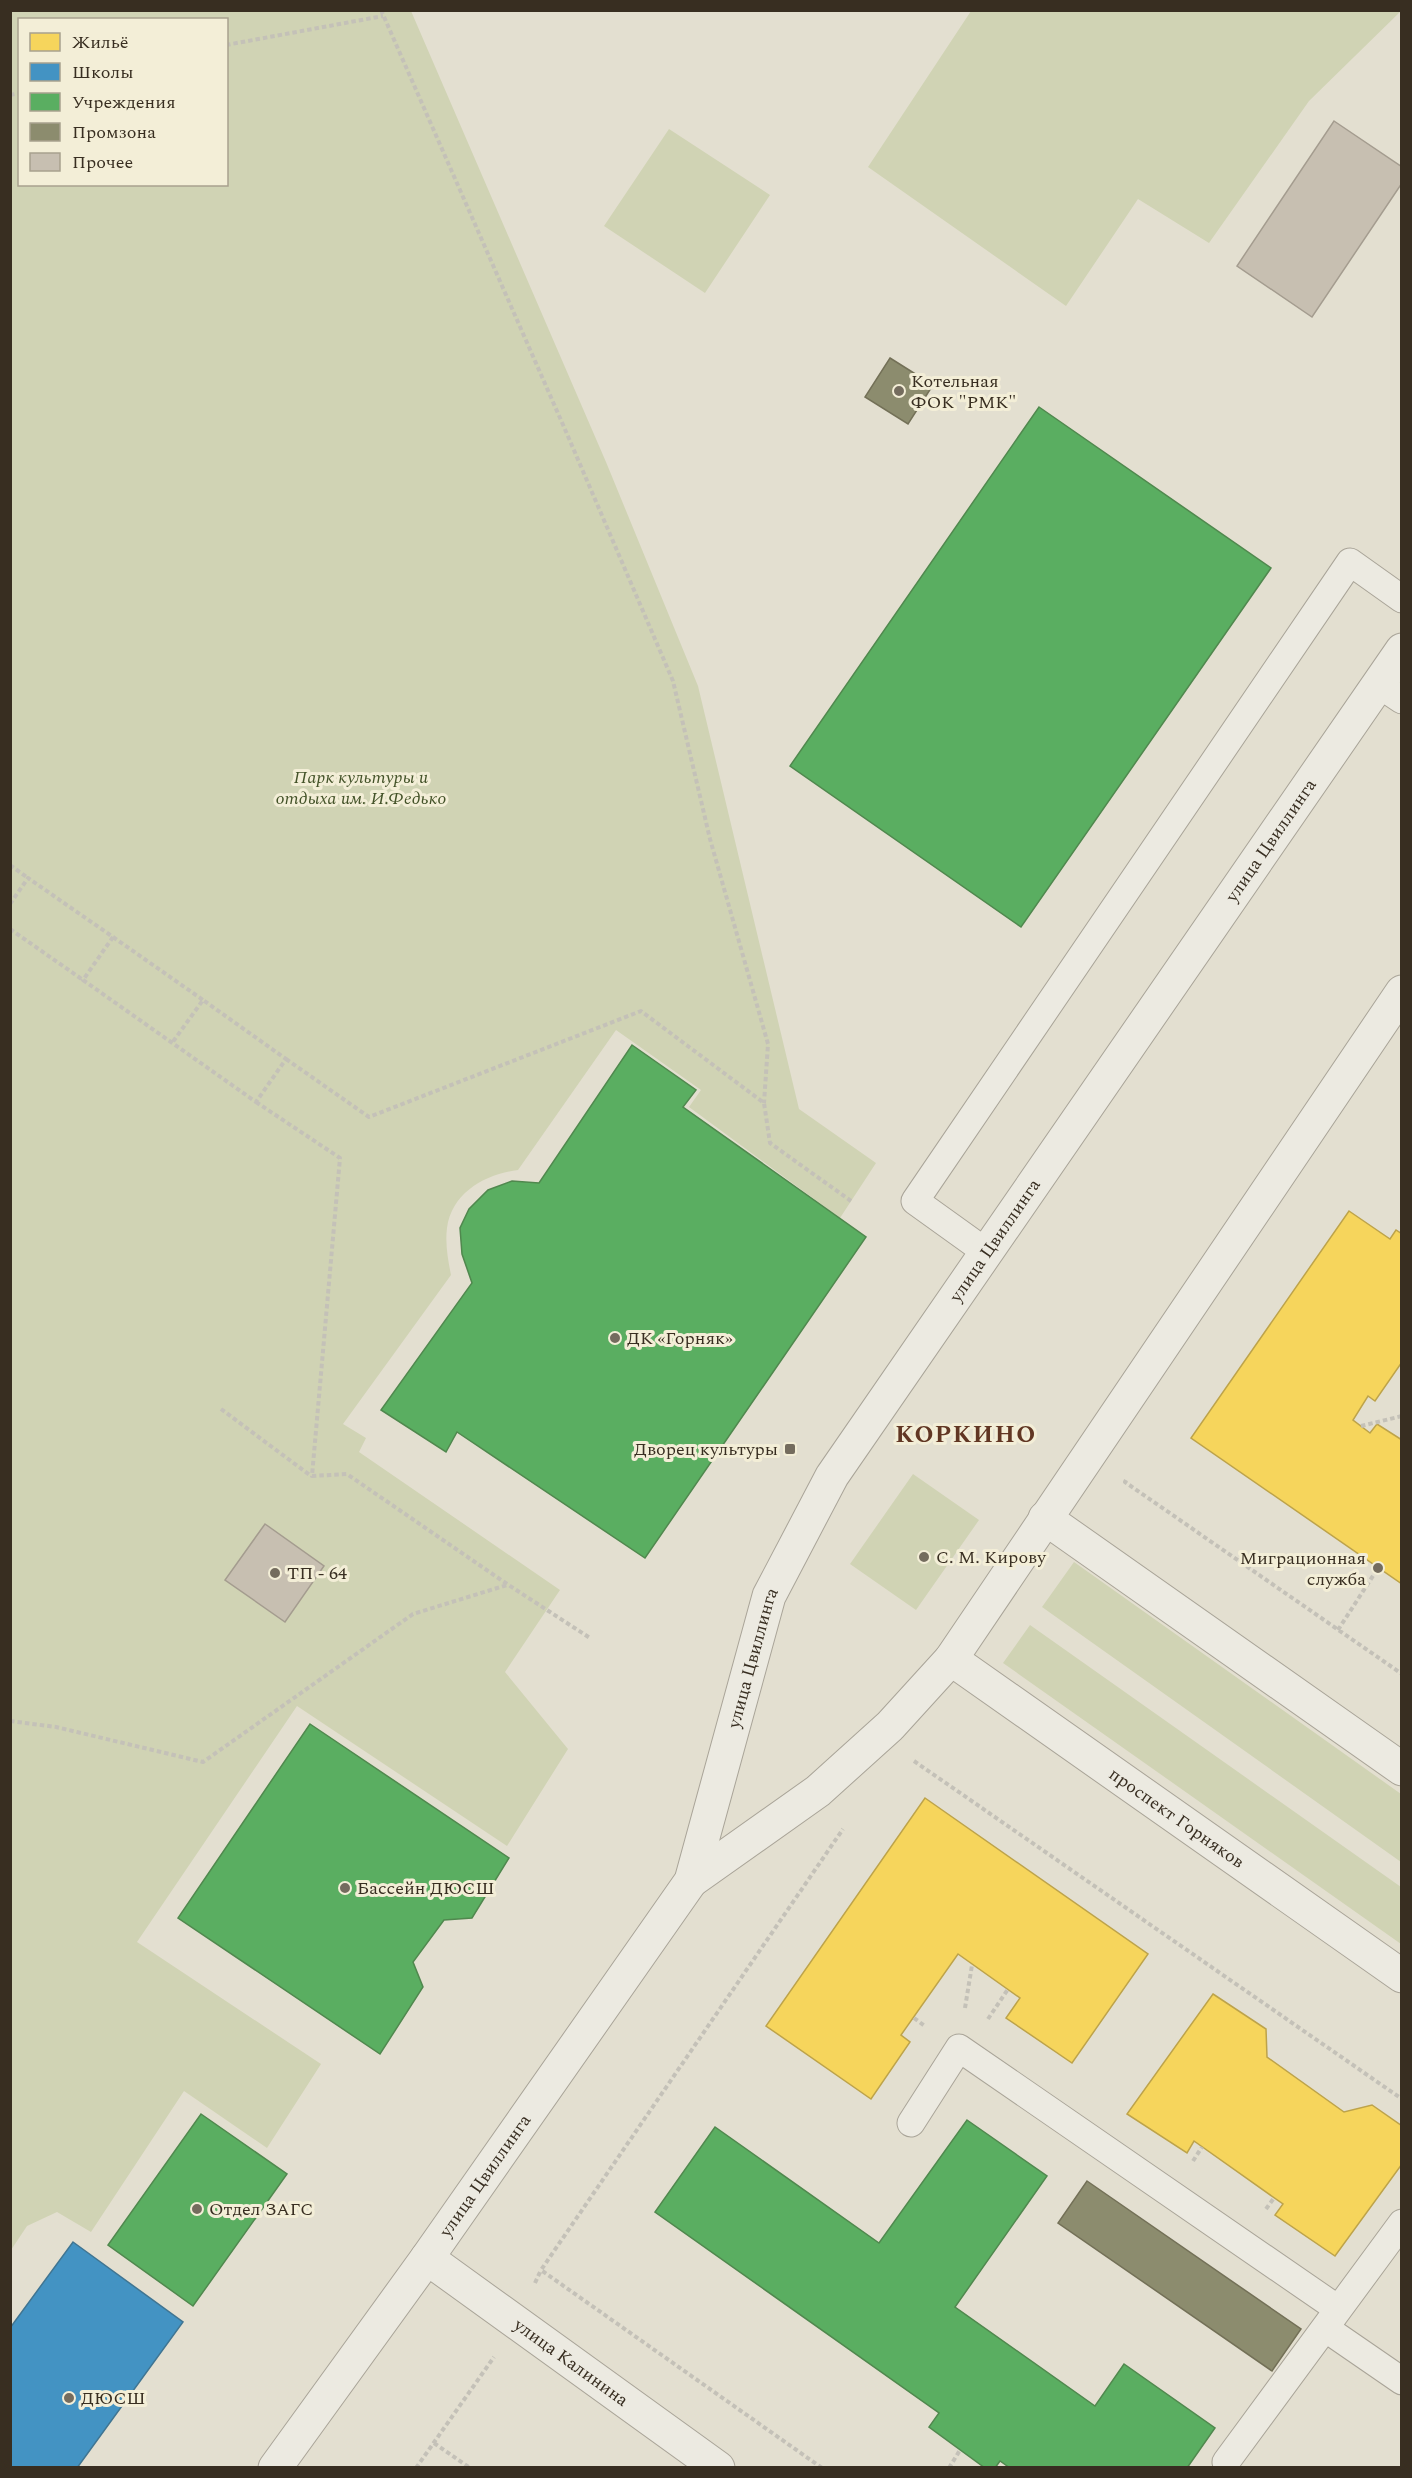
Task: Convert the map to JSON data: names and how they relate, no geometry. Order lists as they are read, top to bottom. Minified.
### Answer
{"streets":{"street":["улица Цвиллинга","проспект Горняков","улица Калинина"]},"crossings":[["улица Цвиллинга","проспект Горняков"],["улица Цвиллинга","улица Калинина"]],"districts":["КОРКИНО"],"parks":["Парк культуры и отдыха им. И.Федько"],"places":{"other":["Котельная ФОК \"РМК\"","ДК «Горняк»","С. М. Кирову","Миграционная служба","ТП - 64","Бассейн ДЮСШ","Отдел ЗАГС","ДЮСШ"],"transit":["Дворец культуры"]},"legend":["Жильё","Школы","Учреждения","Промзона","Прочее"]}
